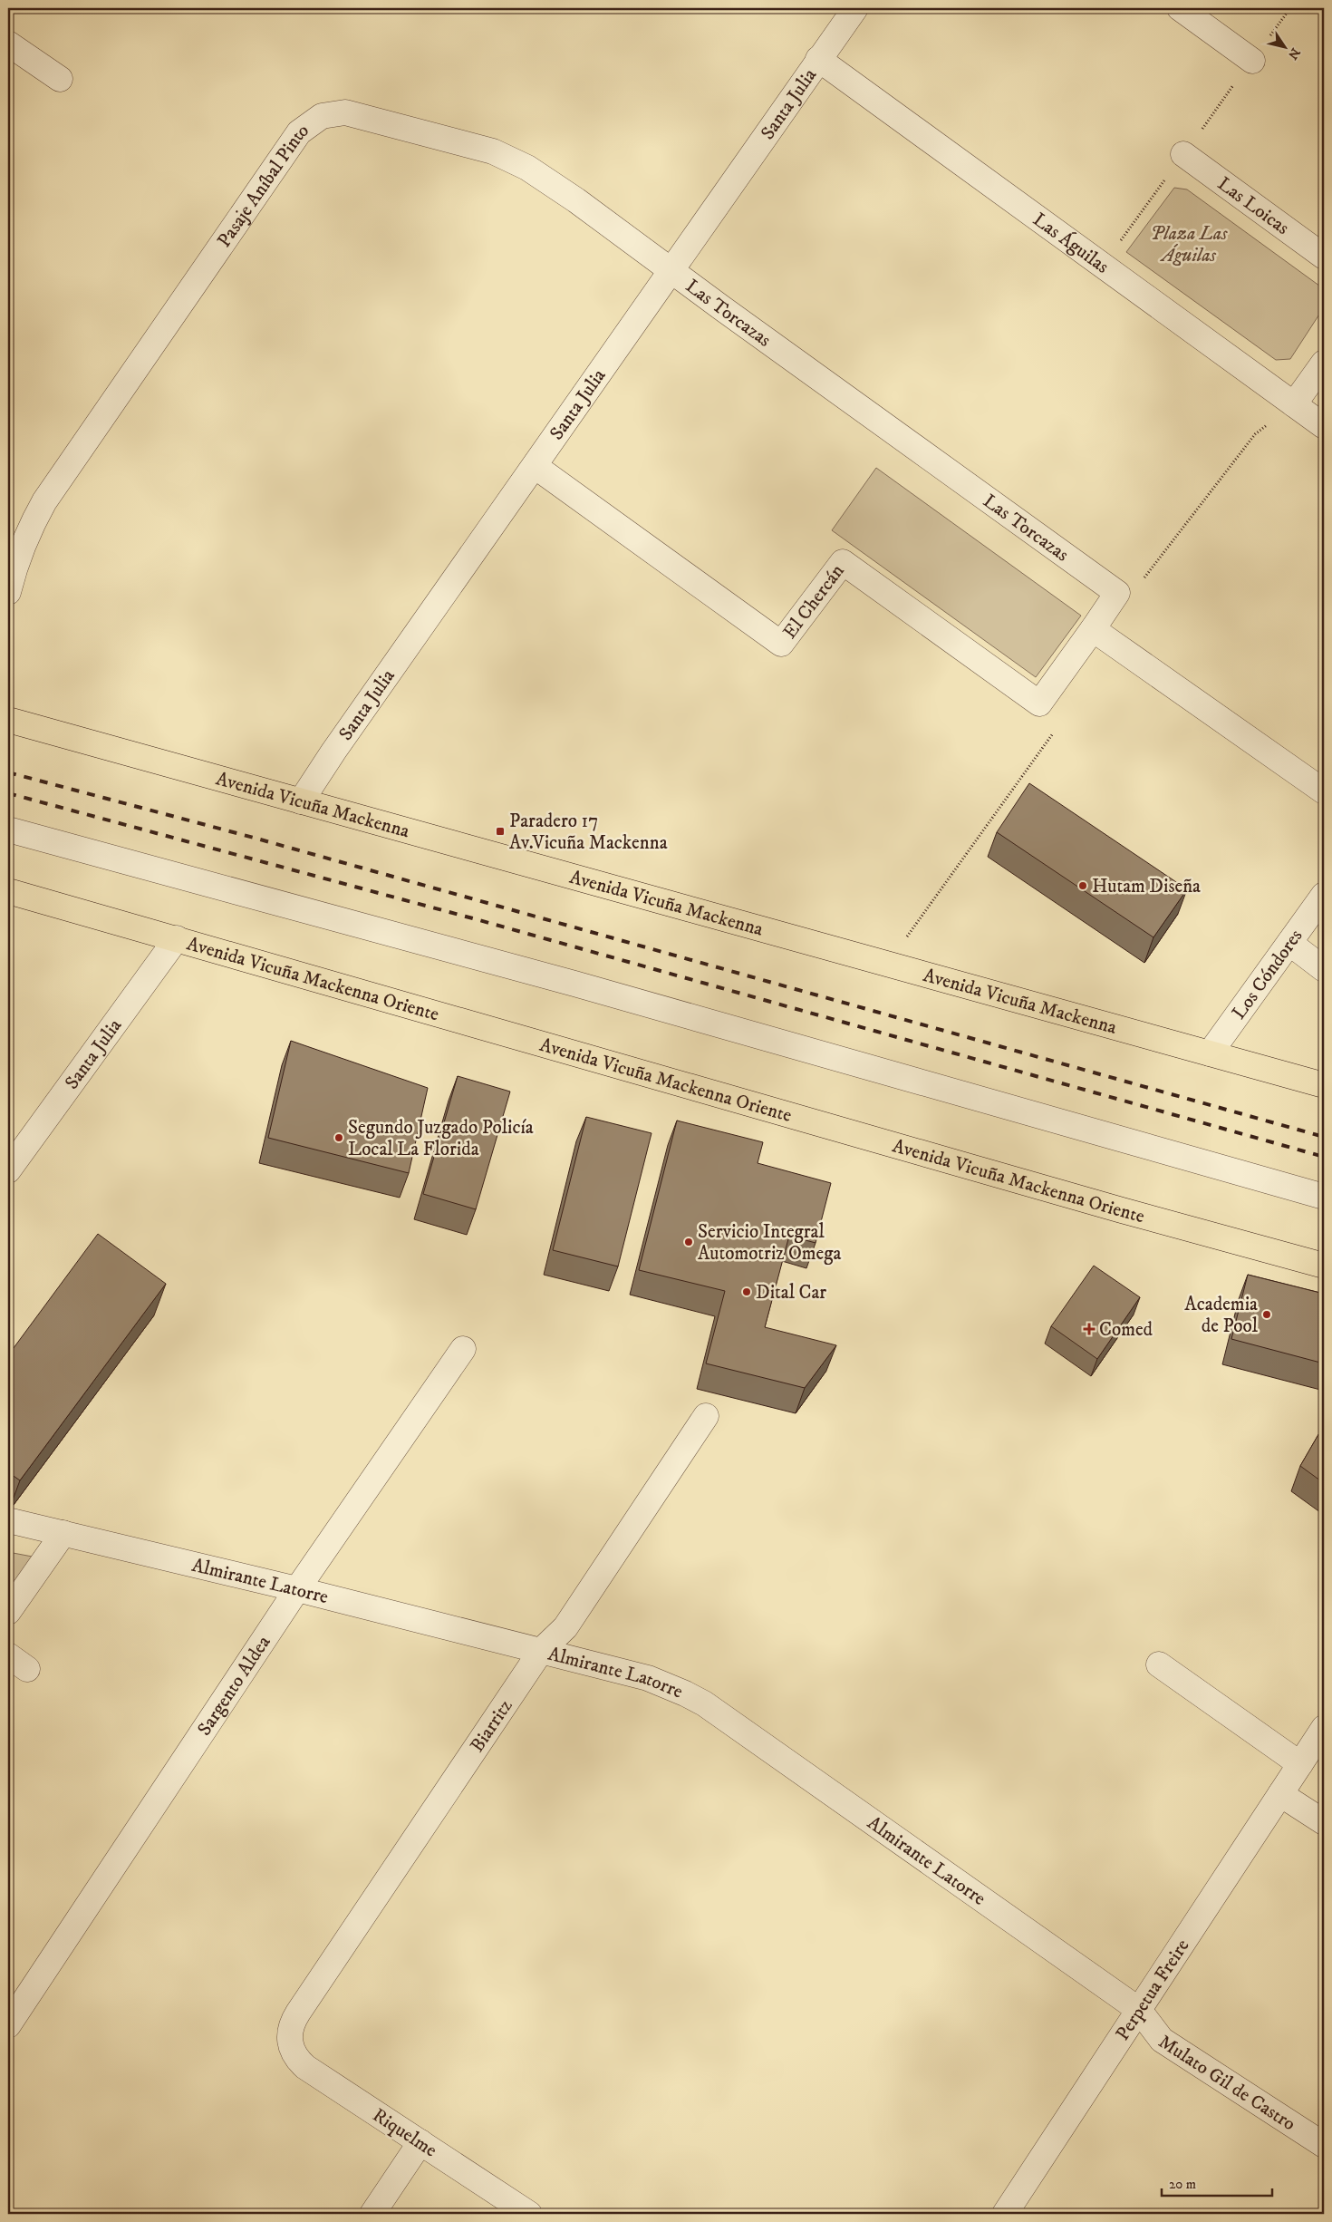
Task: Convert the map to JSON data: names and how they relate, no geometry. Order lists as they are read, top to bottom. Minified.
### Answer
{"streets":{"main road":["Avenida Vicuña Mackenna","Avenida Vicuña Mackenna Oriente"],"street":["Santa Julia","Pasaje Aníbal Pinto","Las Loicas","Las Águilas","Las Torcazas","El Chercán","Los Cóndores","Almirante Latorre","Sargento Aldea","Biarritz","Perpetua Freire","Mulato Gil de Castro","Riquelme"]},"crossings":[["Santa Julia","Pasaje Aníbal Pinto"],["Santa Julia","Las Águilas"],["Santa Julia","Las Torcazas"],["Santa Julia","El Chercán"],["Santa Julia","Avenida Vicuña Mackenna"],["Santa Julia","Avenida Vicuña Mackenna Oriente"],["Pasaje Aníbal Pinto","Las Torcazas"],["Avenida Vicuña Mackenna","Los Cóndores"],["Almirante Latorre","Sargento Aldea"],["Almirante Latorre","Biarritz"],["Almirante Latorre","Perpetua Freire"],["Almirante Latorre","Mulato Gil de Castro"],["Biarritz","Riquelme"],["Perpetua Freire","Mulato Gil de Castro"]],"parks":["Plaza Las Águilas"],"places":{"transit":["Paradero 17 Av.Vicuña Mackenna"],"other":["Hutam Diseña","Segundo Juzgado Policía Local La Florida","Servicio Integral Automotriz Omega","Dital Car","Academia de Pool"],"health":["Comed"]},"scale_bar":"20 m","north":"bottom right"}
